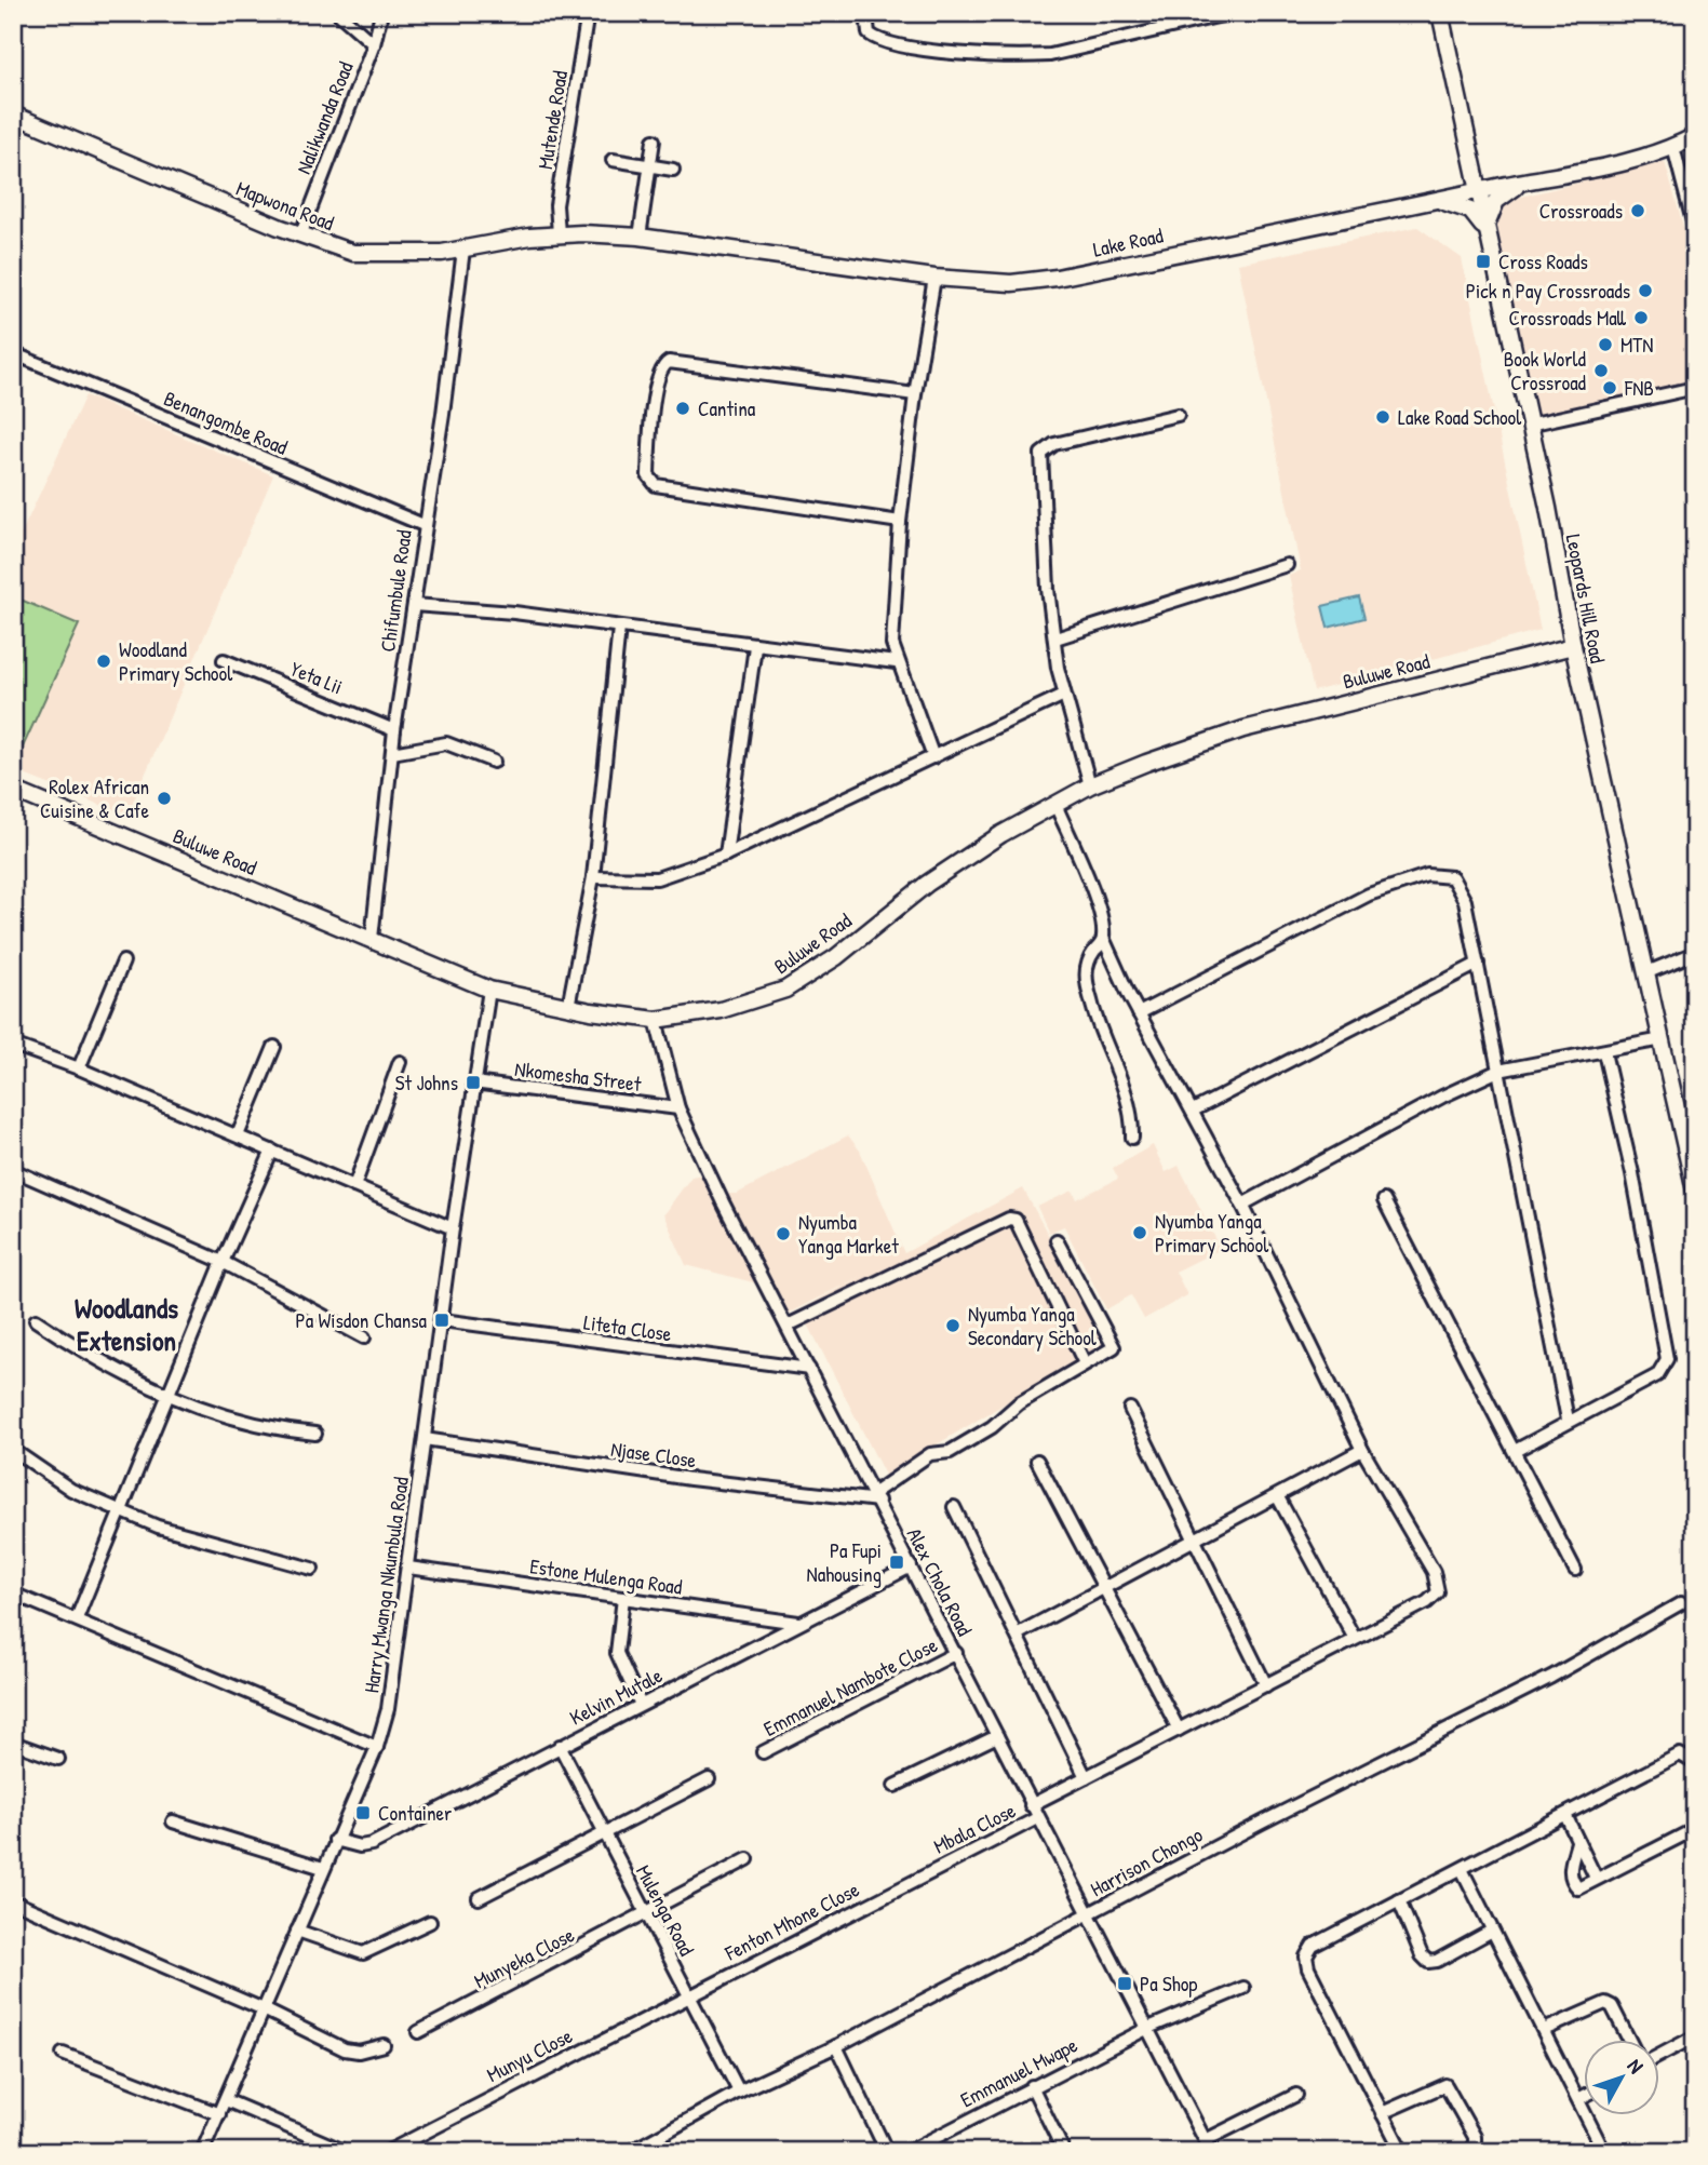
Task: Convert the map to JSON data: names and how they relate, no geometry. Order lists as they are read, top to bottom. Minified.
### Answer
{"streets":{"main road":["Mapwona Road","Lake Road","Leopards Hill Road","Buluwe Road"],"street":["Nalikwanda Road","Mutende Road","Benangombe Road","Chifumbule Road","Yeta Lii","Nkomesha Street","Liteta Close","Njase Close","Estone Mulenga Road","Alex Chola Road","Harry Mwanga Nkumbula Road","Emmanuel Nambote Close","Kelvin Mutale","Mbala Close","Harrison Chongo","Mulenga Road","Fenton Mhone Close","Munyeka Close","Munyu Close","Emmanuel Mwape"]},"crossings":[["Nalikwanda Road","Mapwona Road"],["Mutende Road","Mapwona Road"],["Mutende Road","Lake Road"],["Mapwona Road","Lake Road"],["Mapwona Road","Chifumbule Road"],["Lake Road","Leopards Hill Road"],["Benangombe Road","Chifumbule Road"],["Chifumbule Road","Buluwe Road"],["Chifumbule Road","Yeta Lii"],["Leopards Hill Road","Buluwe Road"],["Buluwe Road","Alex Chola Road"],["Buluwe Road","Harry Mwanga Nkumbula Road"],["Nkomesha Street","Alex Chola Road"],["Nkomesha Street","Harry Mwanga Nkumbula Road"],["Liteta Close","Alex Chola Road"],["Liteta Close","Harry Mwanga Nkumbula Road"],["Njase Close","Alex Chola Road"],["Njase Close","Harry Mwanga Nkumbula Road"],["Estone Mulenga Road","Harry Mwanga Nkumbula Road"],["Estone Mulenga Road","Kelvin Mutale"],["Alex Chola Road","Emmanuel Nambote Close"],["Alex Chola Road","Kelvin Mutale"],["Alex Chola Road","Mbala Close"],["Alex Chola Road","Harrison Chongo"],["Alex Chola Road","Emmanuel Mwape"],["Harry Mwanga Nkumbula Road","Kelvin Mutale"],["Kelvin Mutale","Mulenga Road"],["Mbala Close","Fenton Mhone Close"],["Harrison Chongo","Mulenga Road"],["Mulenga Road","Fenton Mhone Close"],["Mulenga Road","Munyeka Close"],["Mulenga Road","Munyu Close"],["Fenton Mhone Close","Munyu Close"]],"districts":["Woodlands Extension"],"places":{"other":["Crossroads","Pick n Pay Crossroads","Crossroads Mall","MTN","Book World Crossroad","FNB","Cantina","Lake Road School","Woodland Primary School","Rolex African Cuisine & Cafe","Nyumba Yanga Primary School","Nyumba Yanga Market","Nyumba Yanga Secondary School"],"transit":["Cross Roads","St Johns","Pa Wisdon Chansa","Pa Fupi Nahousing","Container","Pa Shop"]},"north":"top right"}
